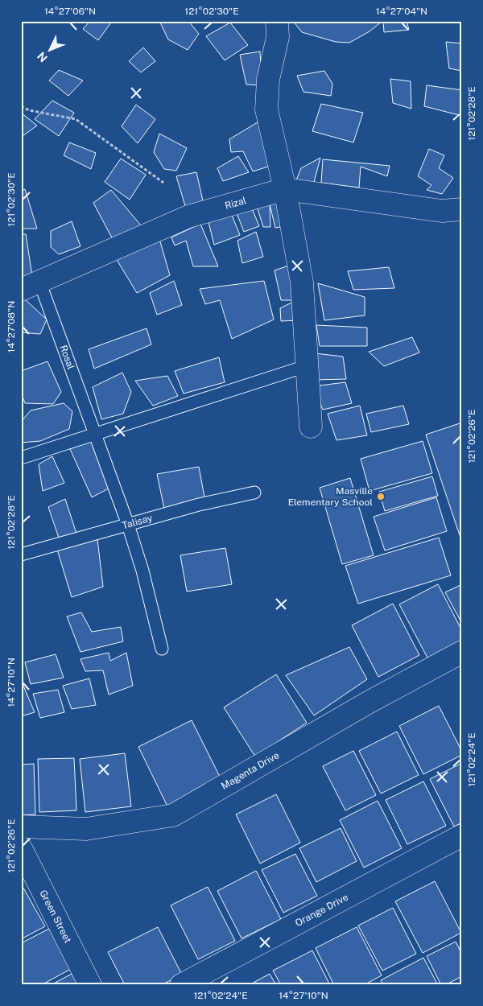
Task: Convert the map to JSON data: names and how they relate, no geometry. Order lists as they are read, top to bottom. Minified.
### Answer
{"streets":{"street":["Rizal","Magenta Drive","Orange Drive","Green Street"],"lane":["Rosal","Talisay"]},"crossings":[["Rizal","Rosal"],["Rosal","Talisay"]],"places":["Masville Elementary School"],"north":"bottom left","coordinates":["14°27'06\"N","121°02'30\"E","14°27'04\"N","121°02'28\"E","14°27'08\"N","121°02'26\"E","14°27'10\"N","121°02'24\"E"]}
